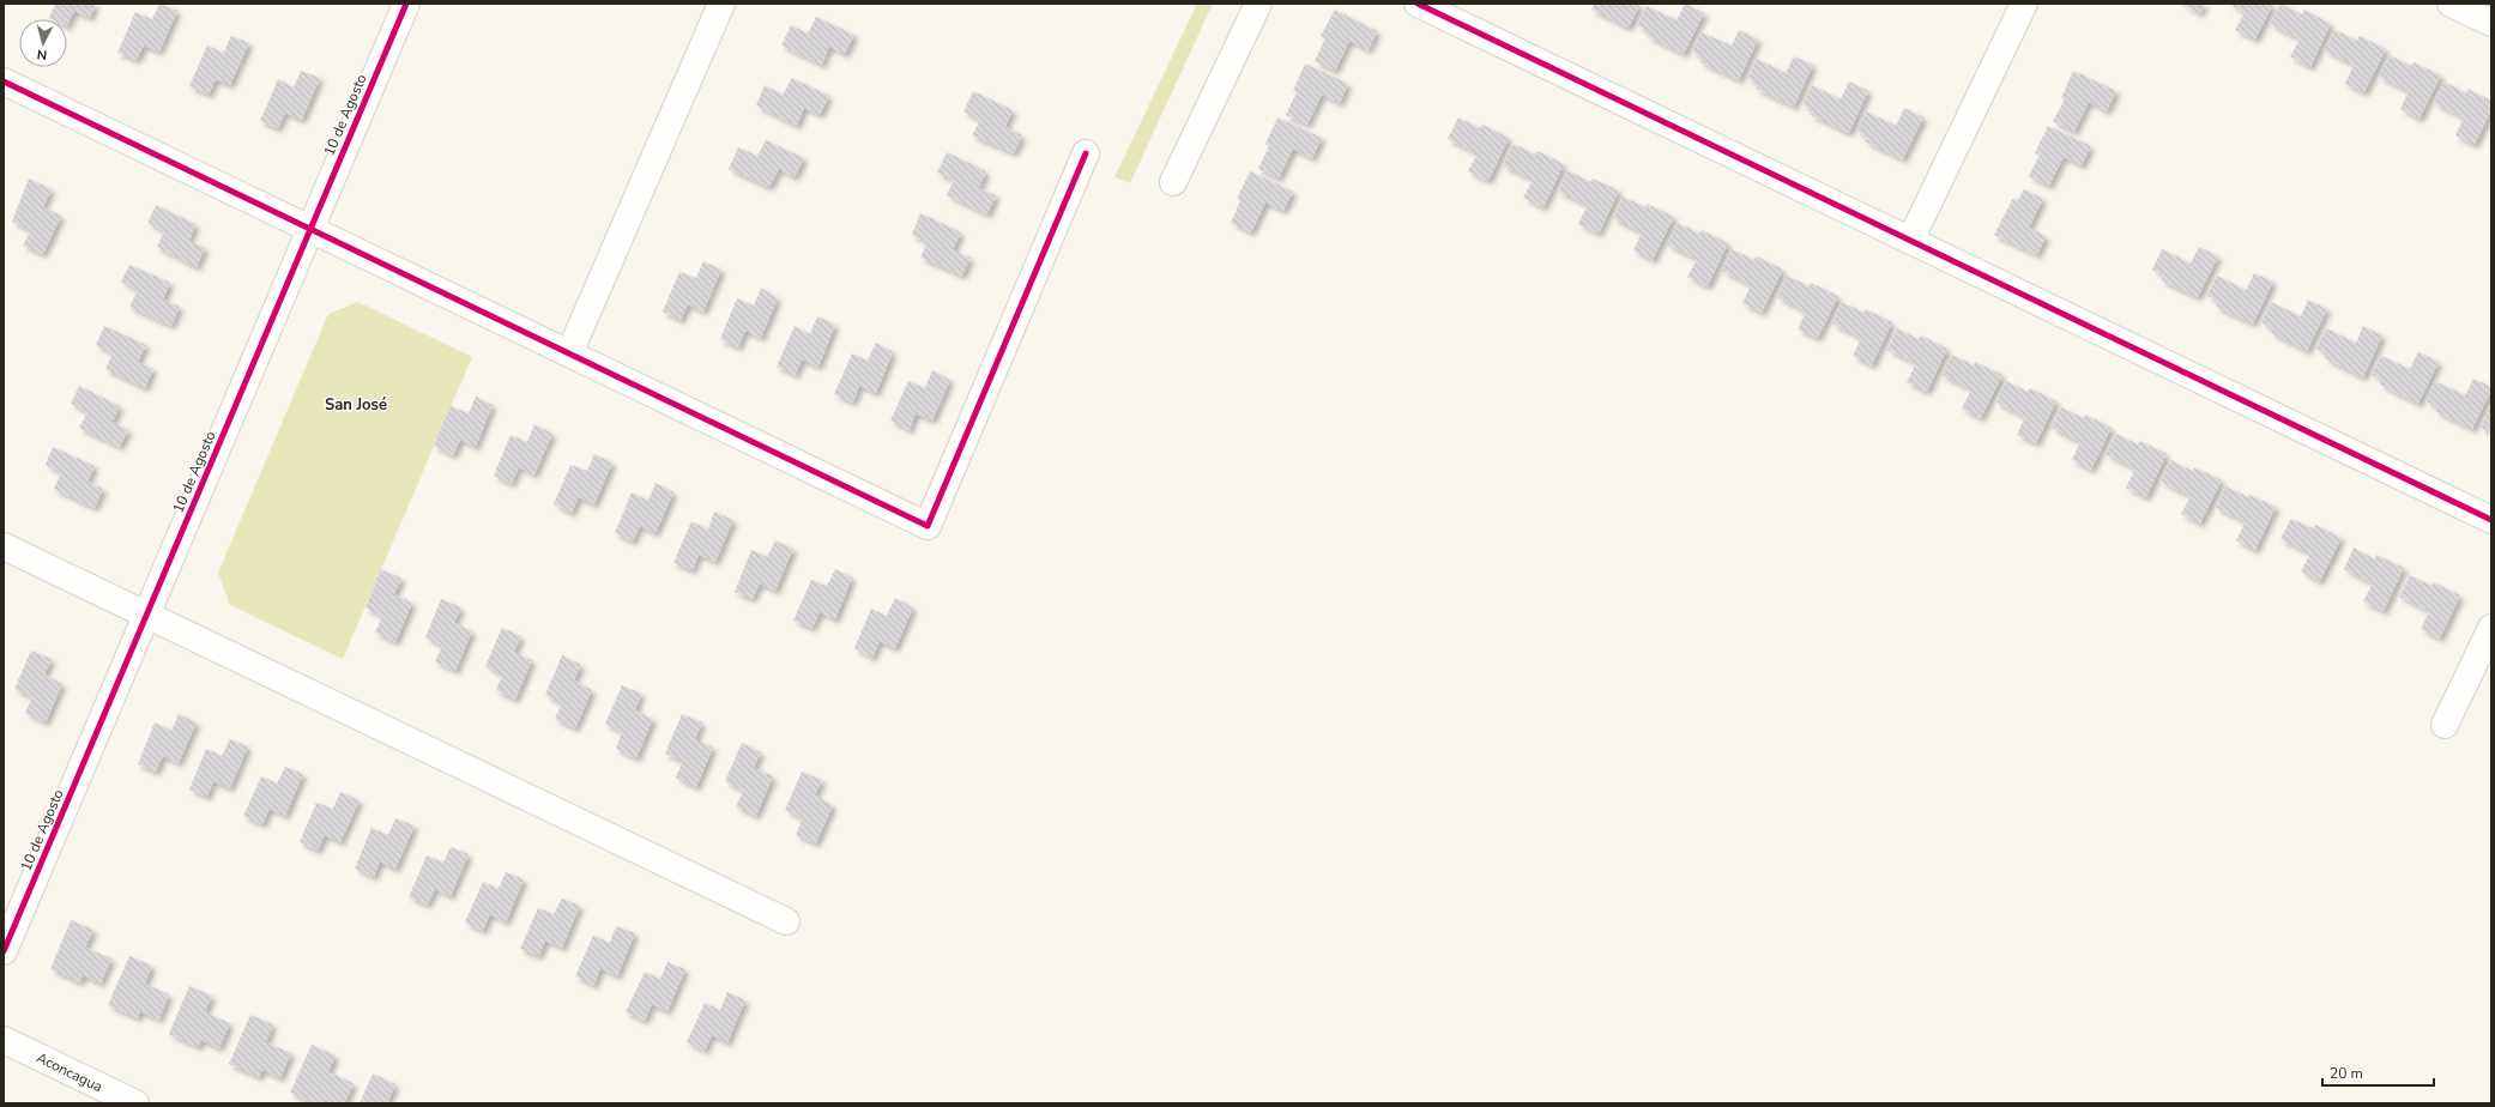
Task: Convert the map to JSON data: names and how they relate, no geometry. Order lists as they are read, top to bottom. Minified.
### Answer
{"streets":{"street":["10 de Agosto","Aconcagua"]},"districts":["San José"],"scale_bar":"20 m","north":"bottom"}
